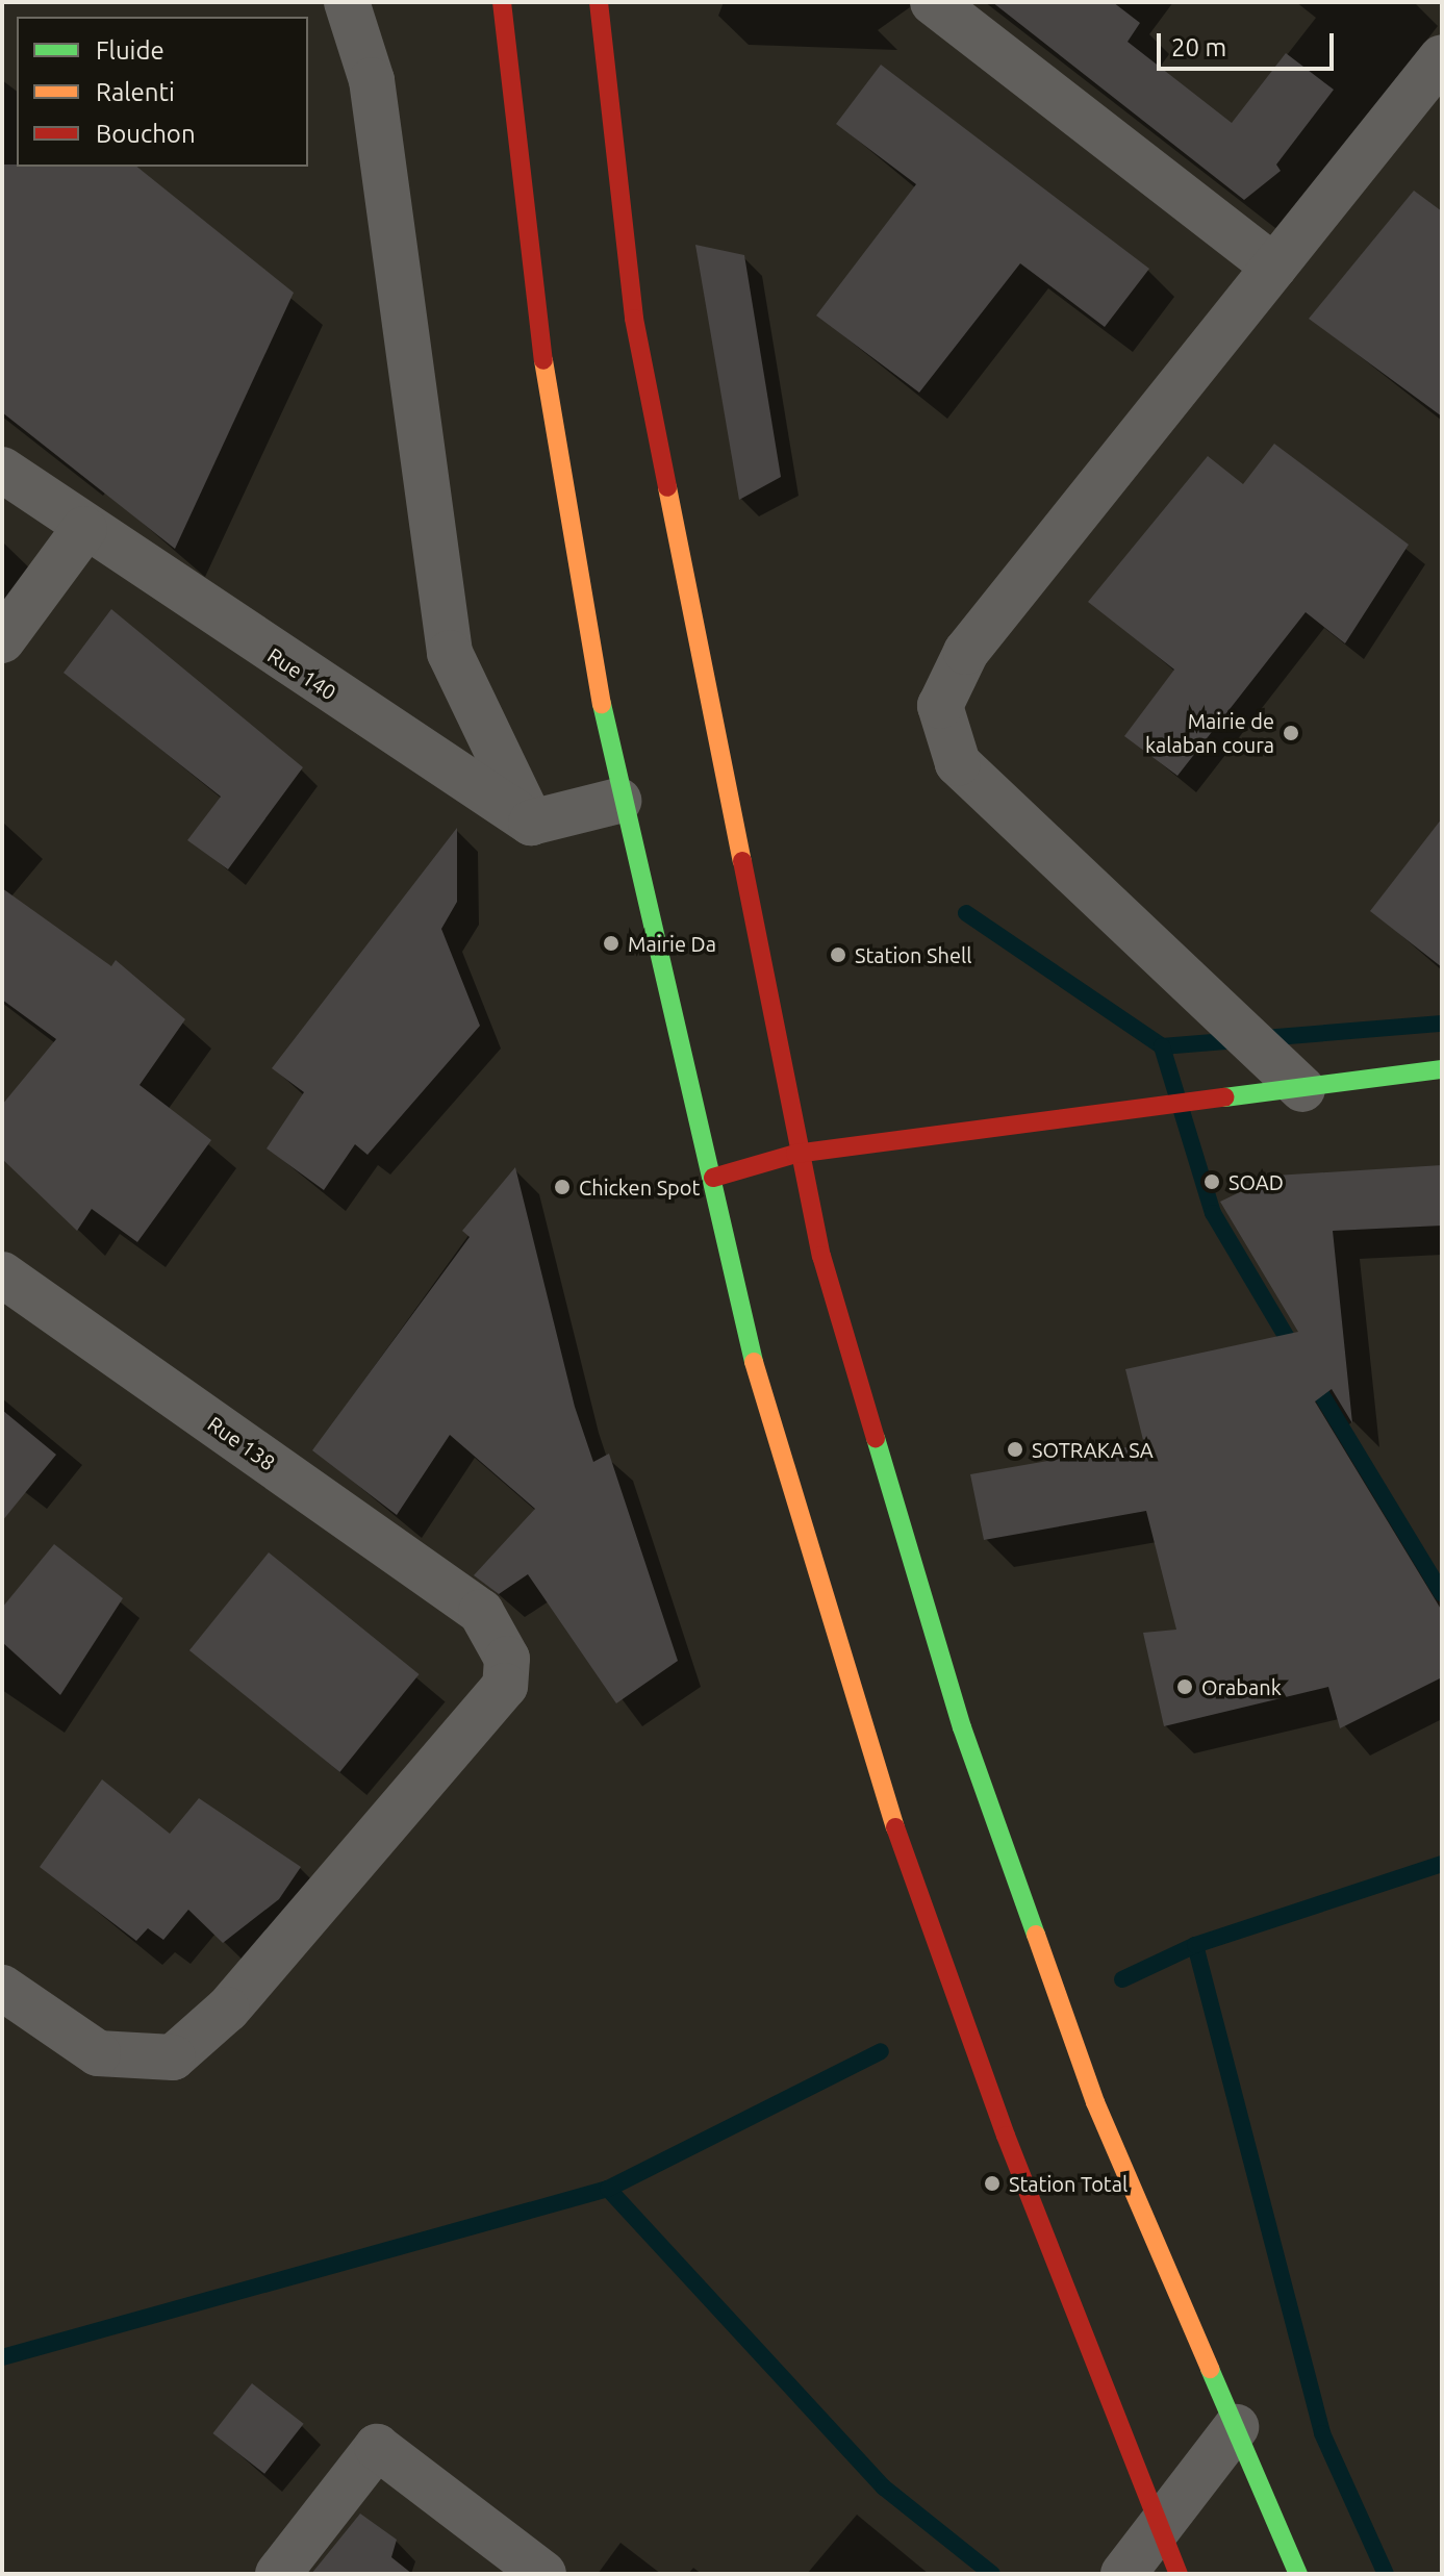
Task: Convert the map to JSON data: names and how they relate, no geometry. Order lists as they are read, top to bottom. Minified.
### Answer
{"streets":{"street":["Rue 140","Rue 138"]},"places":["Mairie de kalaban coura","Mairie Da","Station Shell","SOAD","Chicken Spot","SOTRAKA SA","Orabank","Station Total"],"legend":["Fluide","Ralenti","Bouchon"],"scale_bar":"20 m"}
